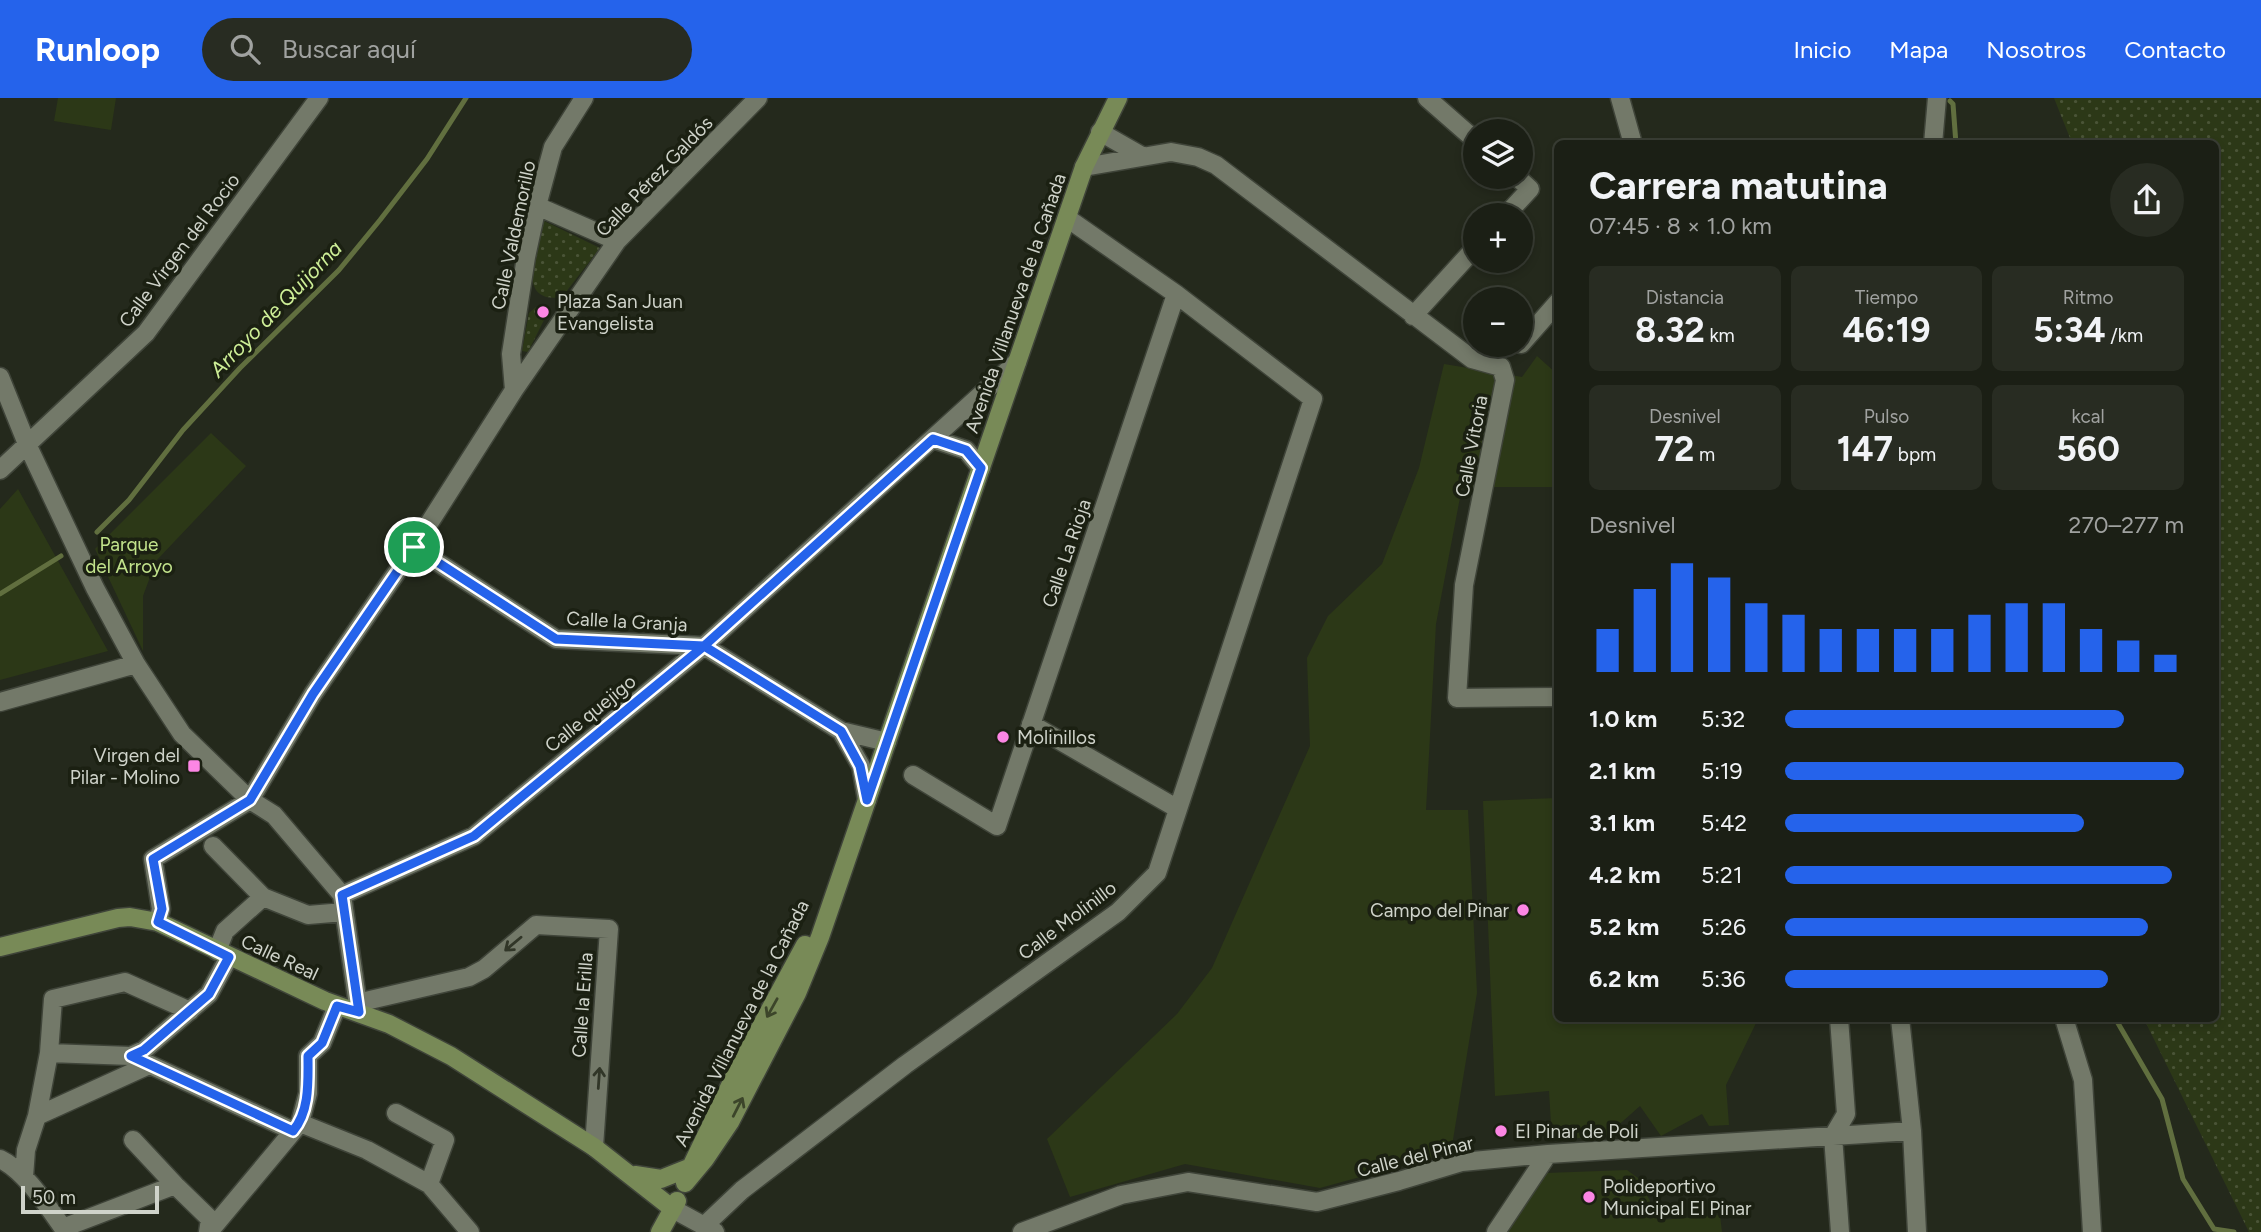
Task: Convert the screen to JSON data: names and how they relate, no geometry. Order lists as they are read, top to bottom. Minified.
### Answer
{"streets":{"main road":["Avenida Villanueva de la Cañada","Calle Real"],"street":["Calle Pérez Galdós","Calle Valdemorillo","Calle Virgen del Rocio","Calle Vitoria","Calle La Rioja","Calle la Granja","Calle quejigo","Calle Molinillo","Calle la Erilla","Calle del Pinar"]},"crossings":[["Calle Pérez Galdós","Calle Valdemorillo"],["Calle Pérez Galdós","Calle la Granja"],["Avenida Villanueva de la Cañada","Calle la Granja"],["Avenida Villanueva de la Cañada","Calle quejigo"],["Avenida Villanueva de la Cañada","Calle Real"],["Calle La Rioja","Calle Molinillo"],["Calle la Granja","Calle quejigo"],["Calle Molinillo","Calle Real"],["Calle Real","Calle la Erilla"]],"water":["Arroyo de Quijorna"],"parks":["Parque del Arroyo"],"places":{"other":["Plaza San Juan Evangelista","Molinillos","Campo del Pinar","El Pinar de Poli","Polideportivo Municipal El Pinar"],"transit":["Virgen del Pilar - Molino"]},"scale_bar":"50 m","page":{"header":"Runloop","search":"Buscar aquí","nav":["Inicio","Mapa","Nosotros","Contacto"],"map_buttons":["+","−"],"heading":["Carrera matutina","07:45 · 8 × 1.0 km"],"stats":[["Distancia","8.32 km"],["Tiempo","46:19"],["Ritmo","5:34 /km"],["Desnivel","72 m"],["Pulso","147 bpm"],["kcal","560"]],"chart":["Desnivel","270–277 m"],"list":[{"name":"1.0 km","note":"5:32"},{"name":"2.1 km","note":"5:19"},{"name":"3.1 km","note":"5:42"},{"name":"4.2 km","note":"5:21"},{"name":"5.2 km","note":"5:26"},{"name":"6.2 km","note":"5:36"}],"scale":"50 m"}}
